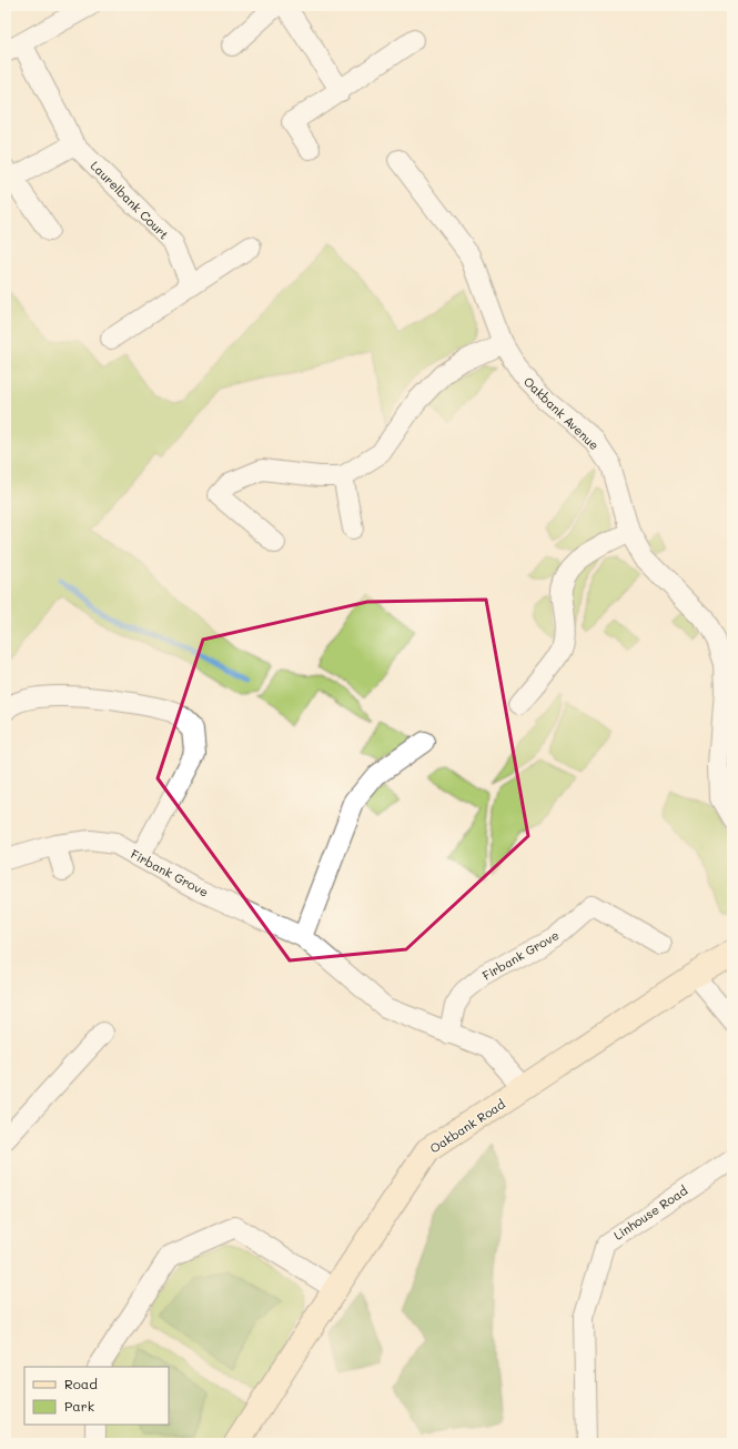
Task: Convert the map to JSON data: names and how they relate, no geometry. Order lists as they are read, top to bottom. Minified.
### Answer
{"streets":{"street":["Laurelbank Court","Oakbank Avenue","Firbank Grove","Oakbank Road","Linhouse Road"]},"crossings":[["Firbank Grove","Oakbank Road"]],"legend":["Road","Park"]}
